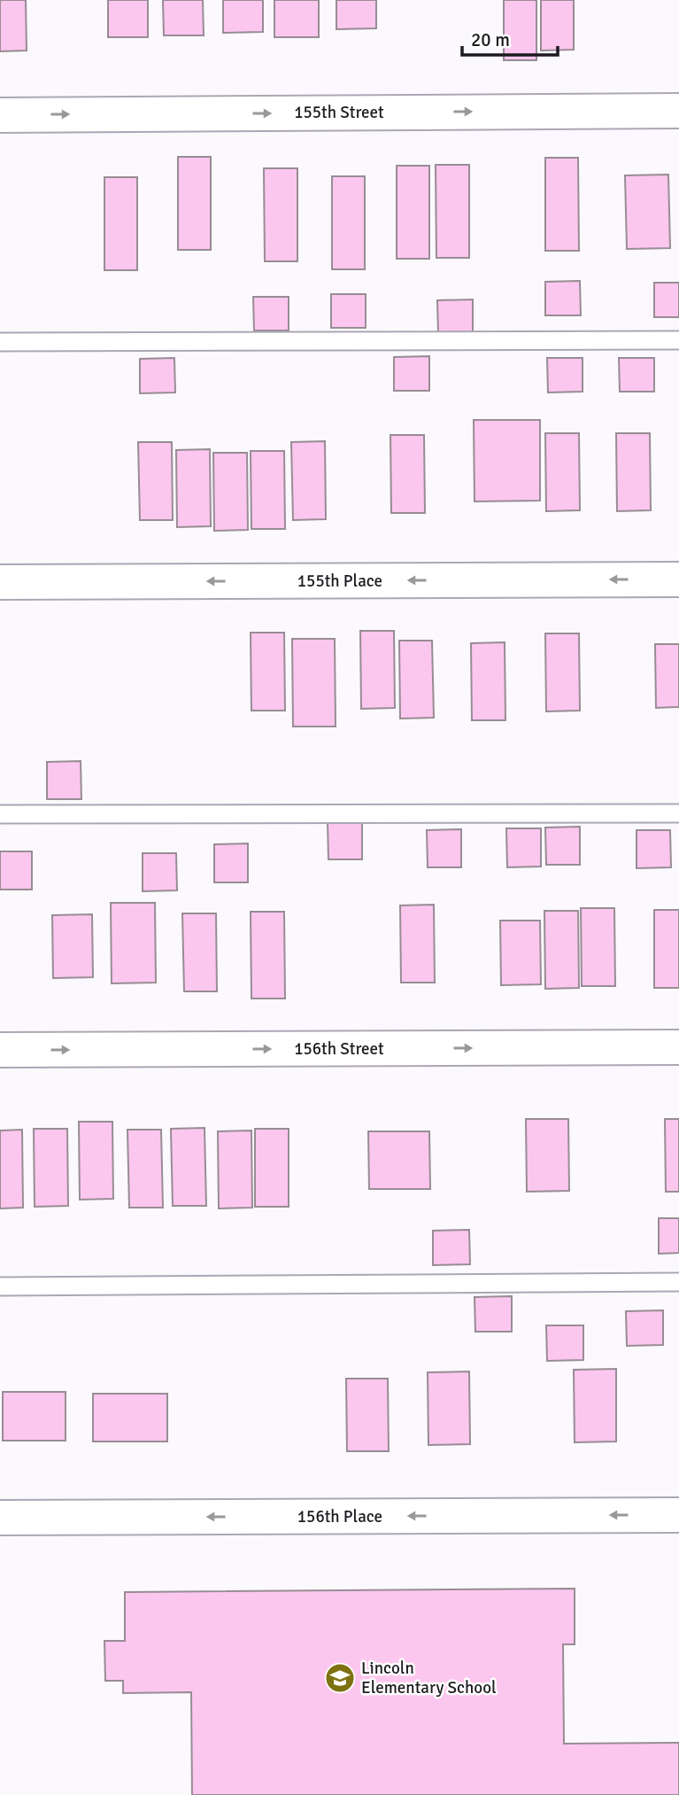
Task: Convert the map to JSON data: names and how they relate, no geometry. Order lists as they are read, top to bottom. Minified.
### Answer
{"streets":{"street":["155th Street","155th Place","156th Street","156th Place"]},"one_way":["155th Street","155th Place","156th Street","156th Place"],"places":{"school or university":["Lincoln Elementary School"]},"scale_bar":"20 m"}
